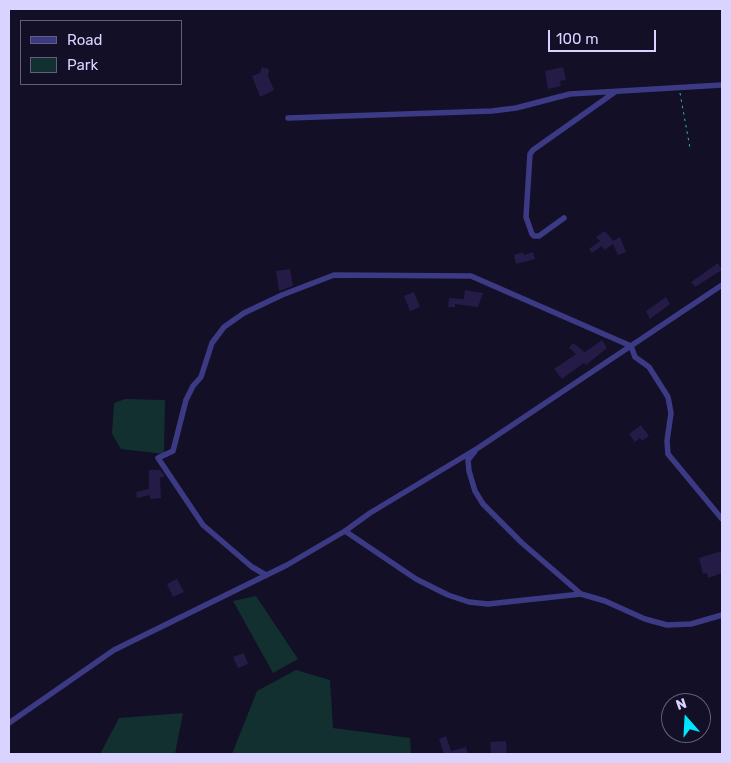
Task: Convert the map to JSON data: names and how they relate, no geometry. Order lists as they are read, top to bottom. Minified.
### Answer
{"legend":["Road","Park"],"scale_bar":"100 m","north":"top"}
